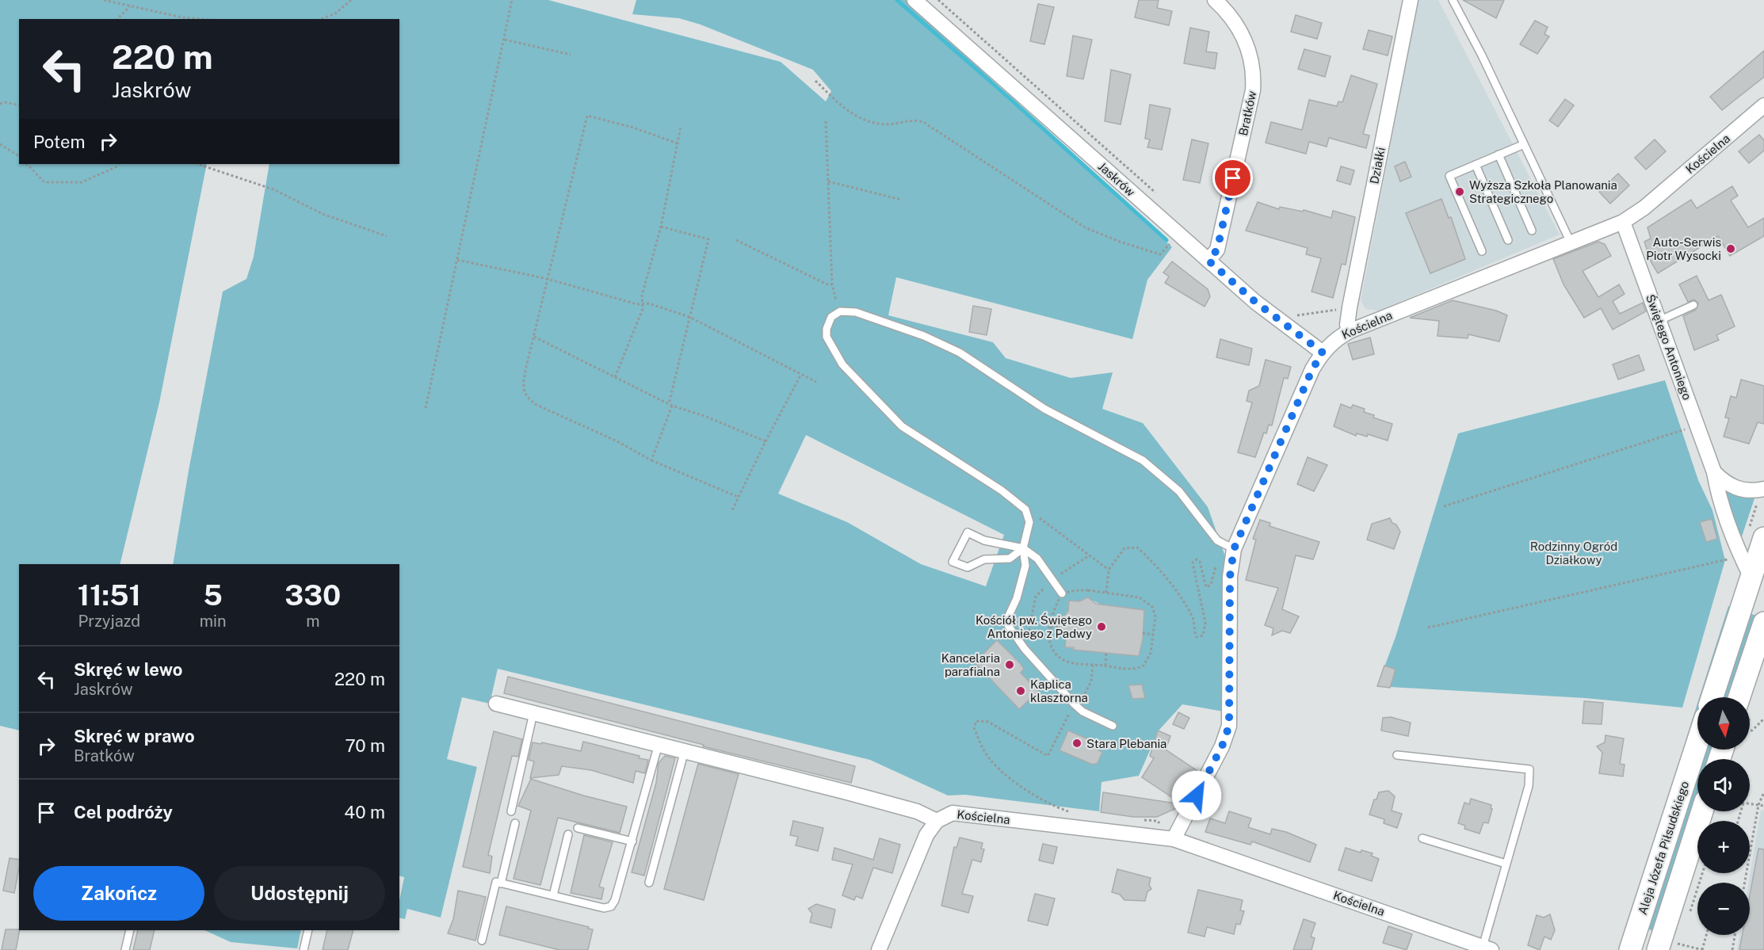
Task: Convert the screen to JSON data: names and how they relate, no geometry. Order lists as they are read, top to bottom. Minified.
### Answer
{"streets":{"street":["Bratków","Kościelna","Działki","Jaskrów","Świętego Antoniego","Aleja Józefa Piłsudskiego"]},"crossings":[["Bratków","Jaskrów"],["Kościelna","Działki"],["Kościelna","Jaskrów"],["Kościelna","Świętego Antoniego"]],"parks":["Rodzinny Ogród Działkowy"],"places":["Wyższa Szkoła Planowania Strategicznego","Auto-Serwis Piotr Wysocki","Kościół pw. Świętego Antoniego z Padwy","Kancelaria parafialna","Kaplica klasztorna","Stara Plebania"],"north":"bottom","page":{"turn":["220 m","Jaskrów"],"then":"Potem","eta":["11:51","Przyjazd","5","min","330","m"],"list":[{"name":"Skręć w lewo","note":"Jaskrów","value":"220 m"},{"name":"Skręć w prawo","note":"Bratków","value":"70 m"},{"name":"Cel podróży","value":"40 m"}],"map_buttons":["+","−"],"buttons":["Zakończ","Udostępnij"]}}
